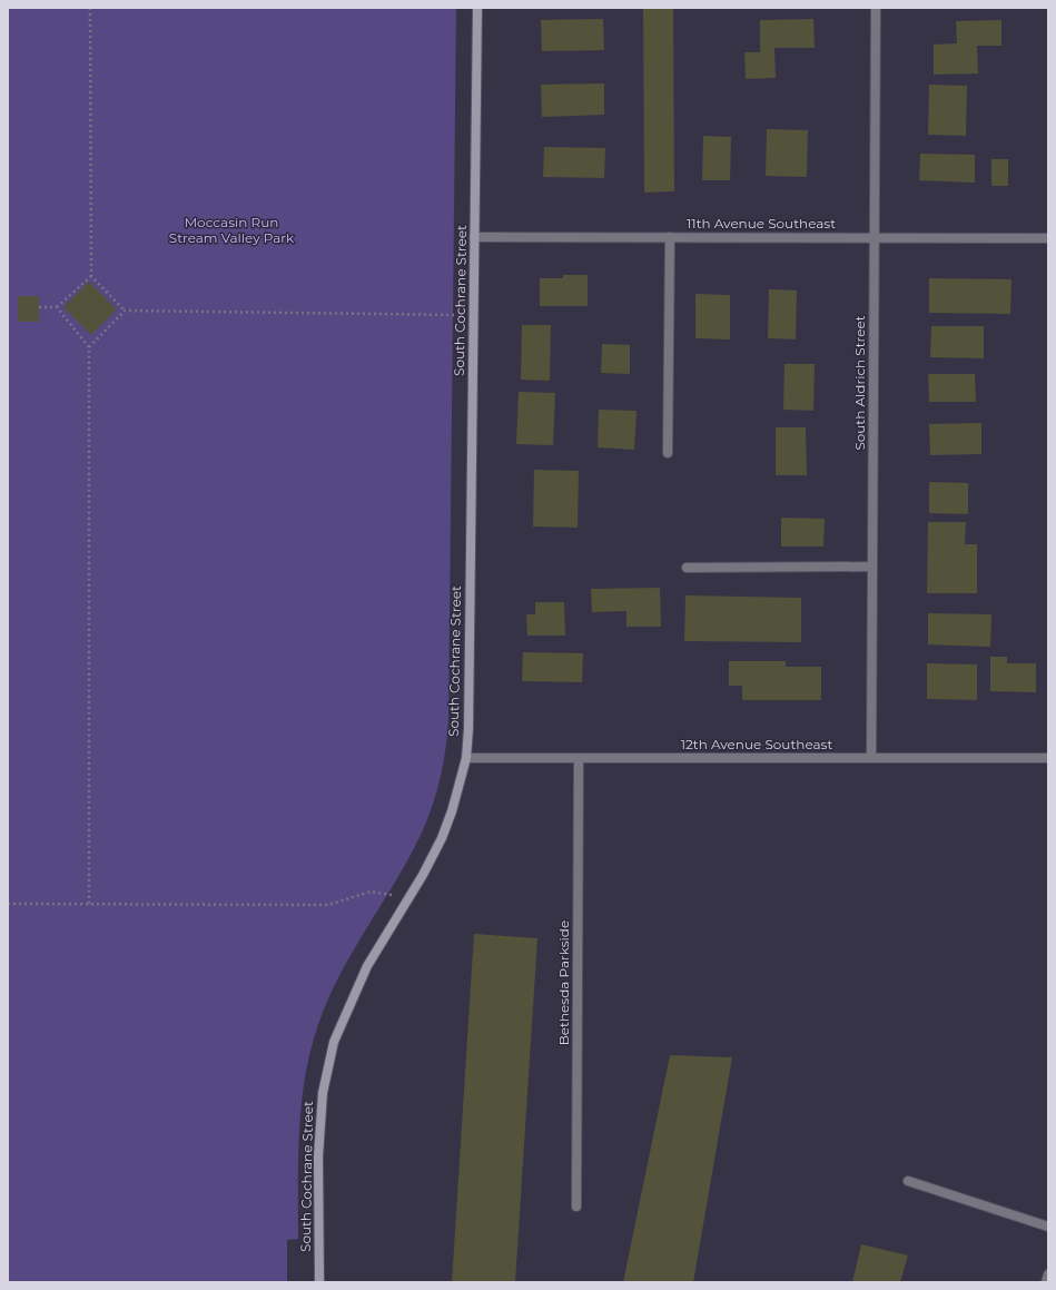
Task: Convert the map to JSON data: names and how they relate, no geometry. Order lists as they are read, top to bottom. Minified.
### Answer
{"streets":{"street":["11th Avenue Southeast","South Cochrane Street","South Aldrich Street","12th Avenue Southeast","Bethesda Parkside"]},"crossings":[["11th Avenue Southeast","South Cochrane Street"],["11th Avenue Southeast","South Aldrich Street"],["South Cochrane Street","12th Avenue Southeast"],["South Aldrich Street","12th Avenue Southeast"],["12th Avenue Southeast","Bethesda Parkside"]],"parks":["Moccasin Run Stream Valley Park"]}
